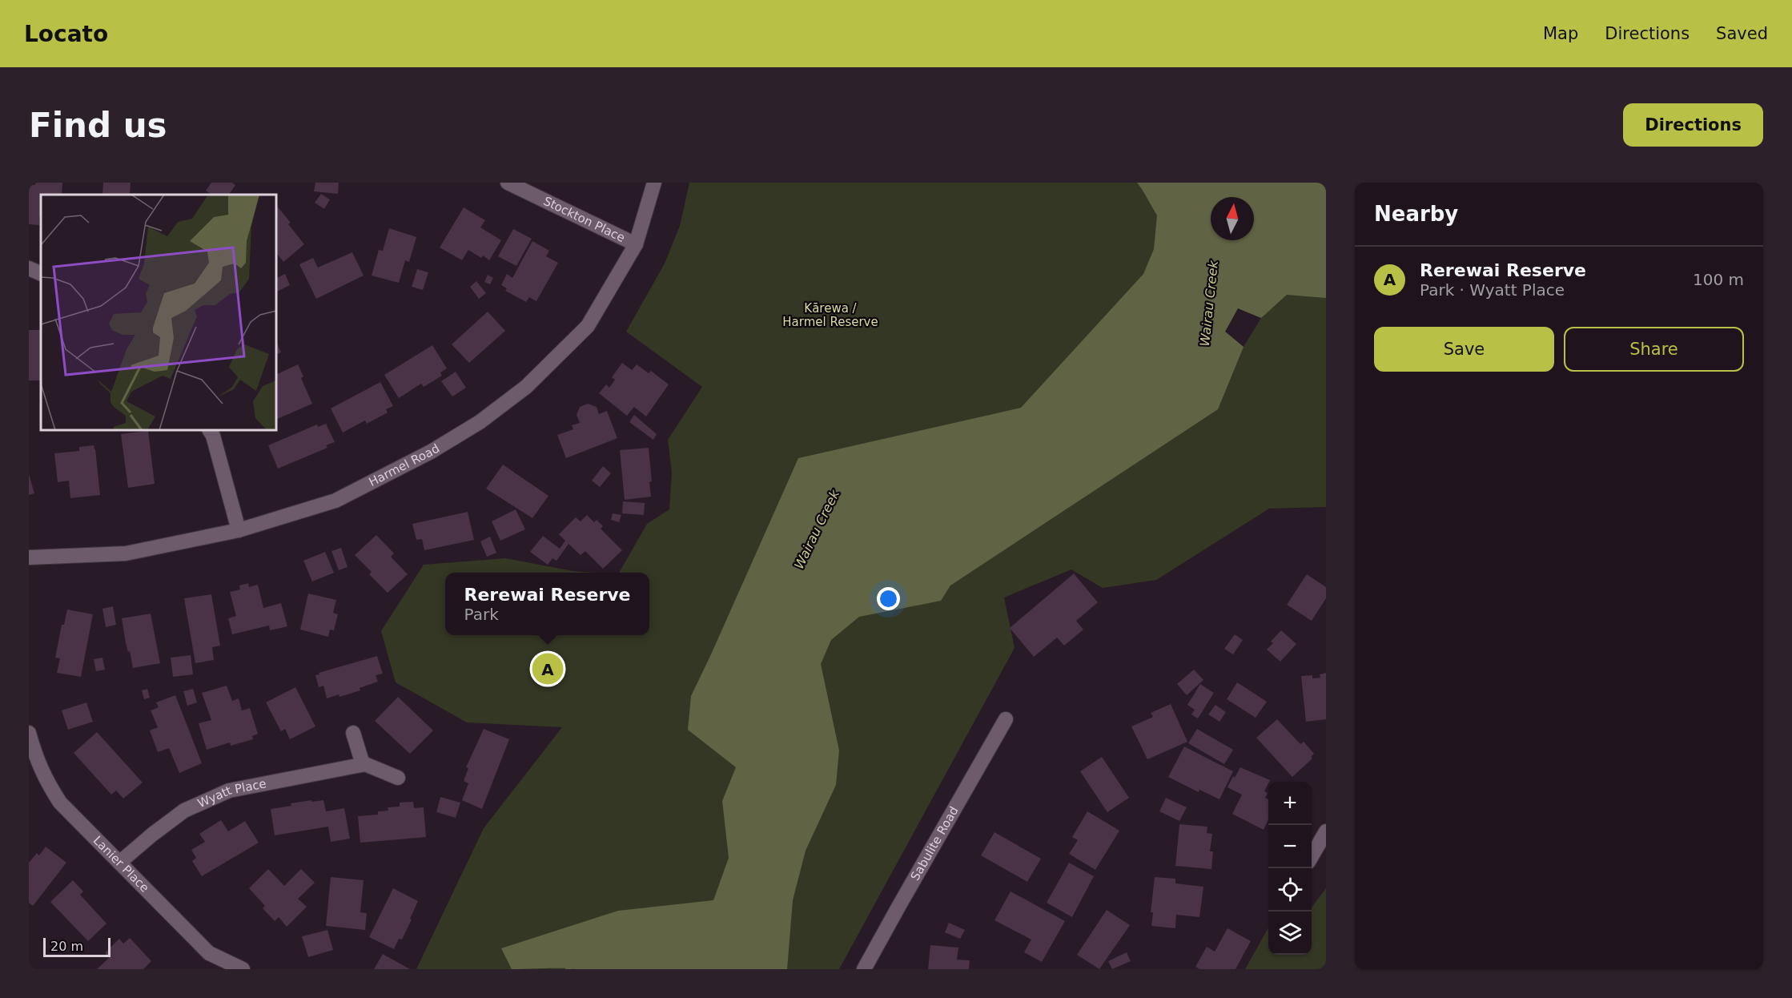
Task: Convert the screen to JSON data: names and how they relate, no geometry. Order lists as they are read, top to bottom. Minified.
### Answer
{"streets":{"street":["Stockton Place","Harmel Road","Wyatt Place","Sabulite Road","Lanier Place"]},"crossings":[["Stockton Place","Harmel Road"],["Wyatt Place","Lanier Place"]],"water":["Wairau Creek"],"parks":["Kārewa / Harmel Reserve"],"scale_bar":"20 m","north":"top","page":{"header":"Locato","nav":["Map","Directions","Saved"],"buttons":["Directions",["Save","Share"]],"title":"Find us","heading":"Nearby","list":[{"mark":"A","name":"Rerewai Reserve","note":"Park · Wyatt Place","value":"100 m"}],"popup":["Rerewai Reserve","Park"],"pins":"A","map_buttons":["+","−"],"scale":"20 m"}}
